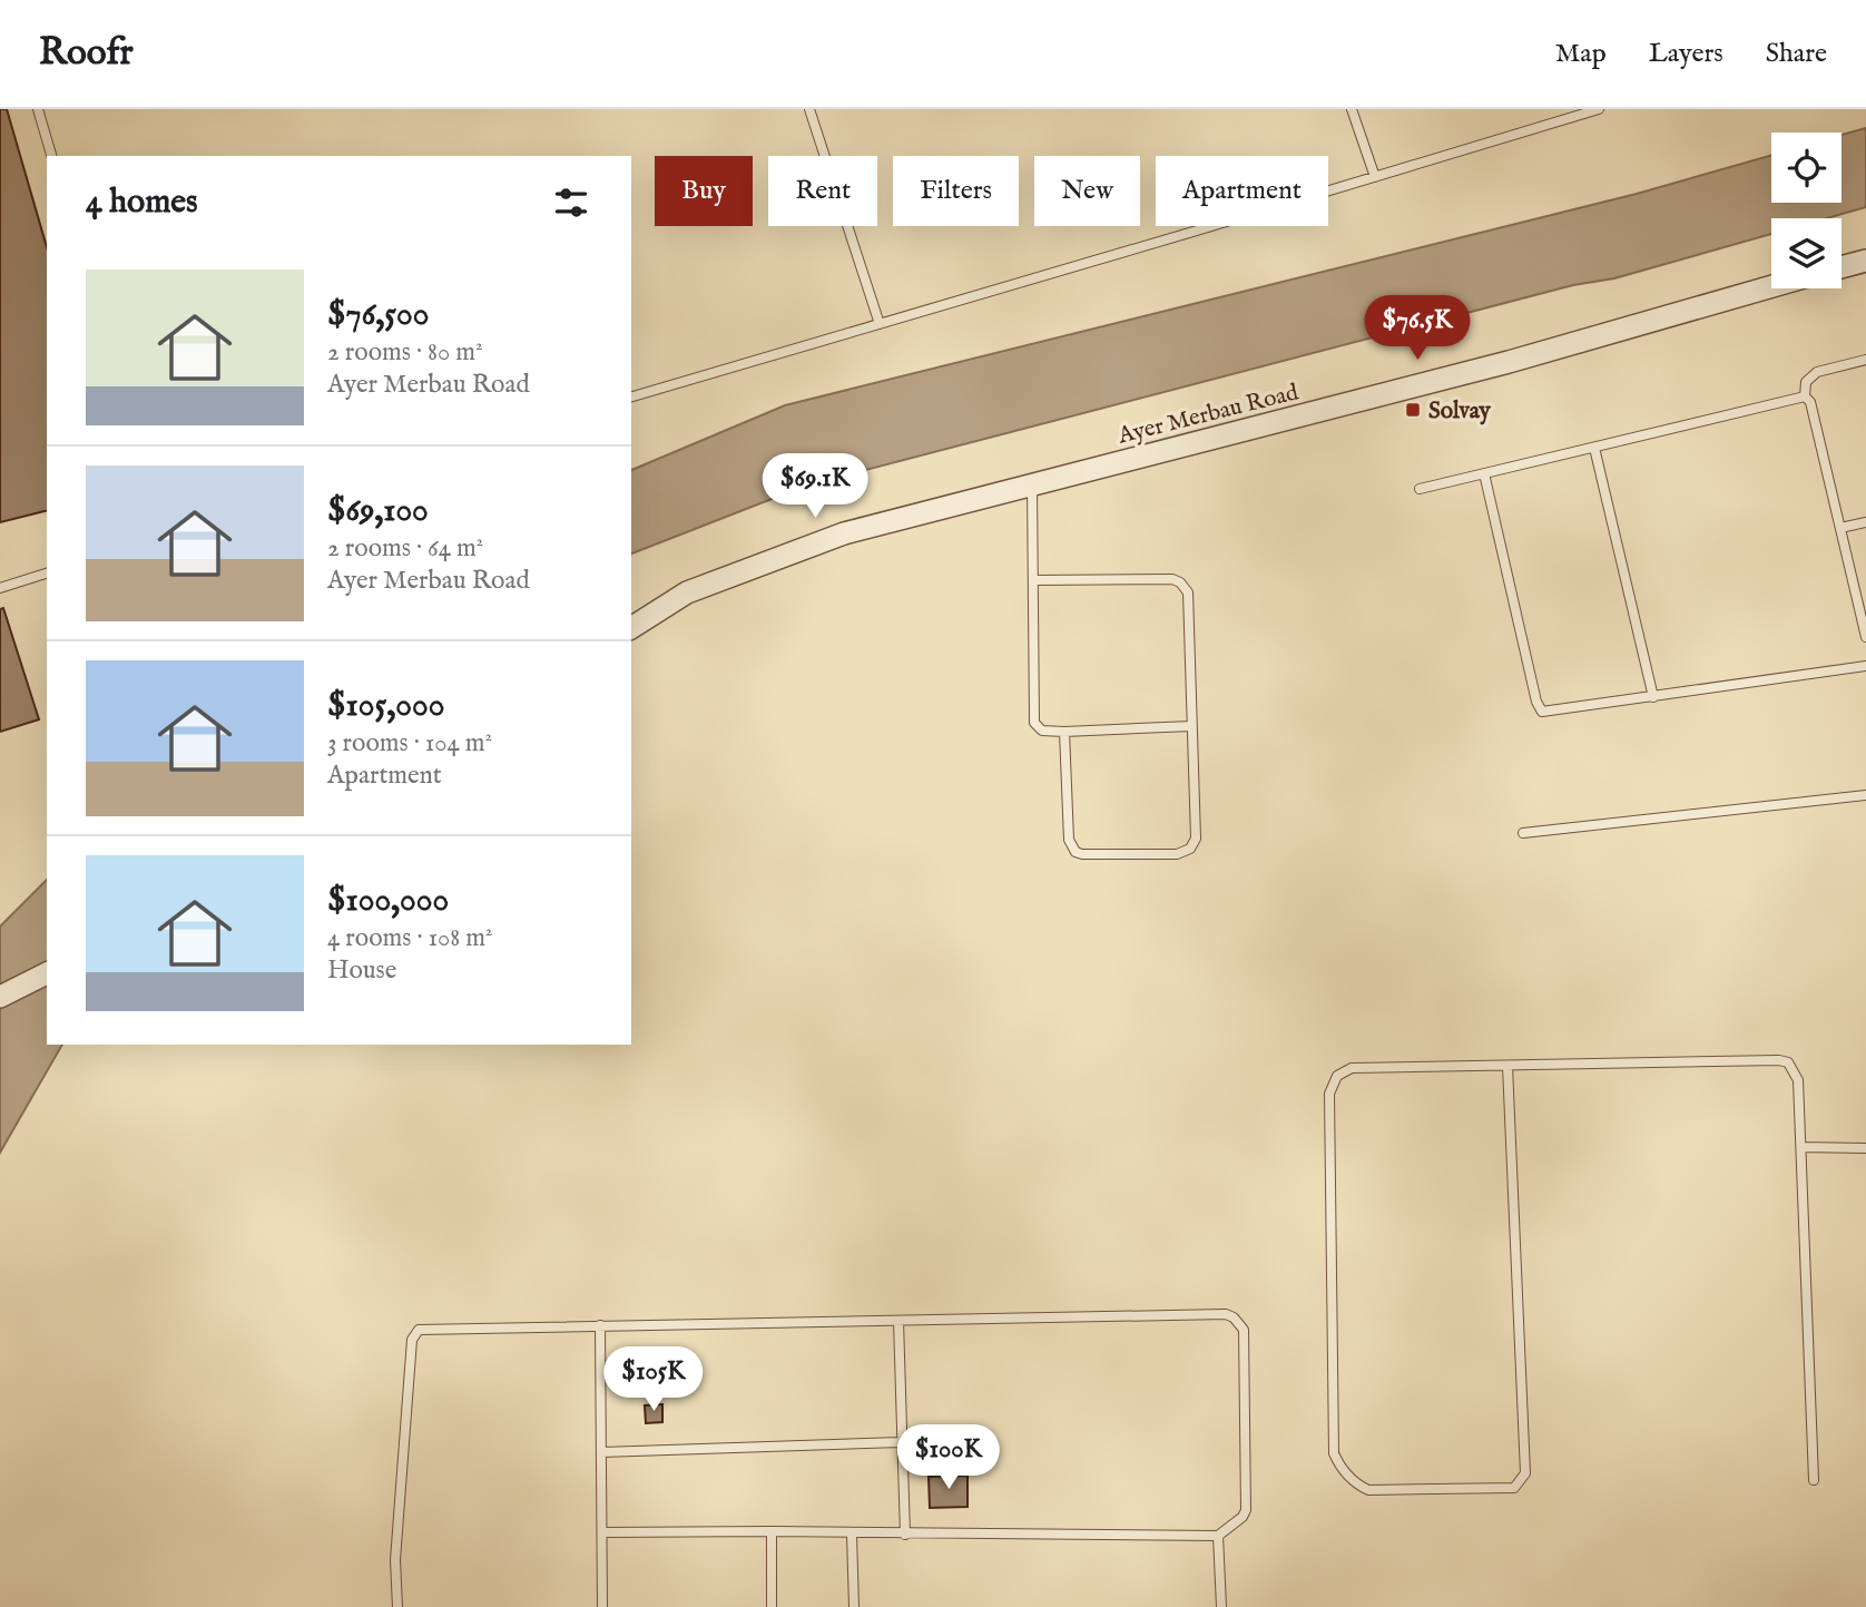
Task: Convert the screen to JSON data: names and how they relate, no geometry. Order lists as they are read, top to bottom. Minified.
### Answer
{"streets":{"street":["Ayer Merbau Road"]},"places":{"transit":["Solvay"]},"page":{"header":"Roofr","nav":["Map","Layers","Share"],"chip":["Buy","Rent","Filters","New","Apartment"],"heading":"4 homes","list":[{"name":"$76,500","note":"2 rooms · 80 m² · Ayer Merbau Road"},{"name":"$69,100","note":"2 rooms · 64 m² · Ayer Merbau Road"},{"name":"$105,000","note":"3 rooms · 104 m² · Apartment"},{"name":"$100,000","note":"4 rooms · 108 m² · House"}],"price":["$76.5K","$69.1K","$105K","$100K"]}}
